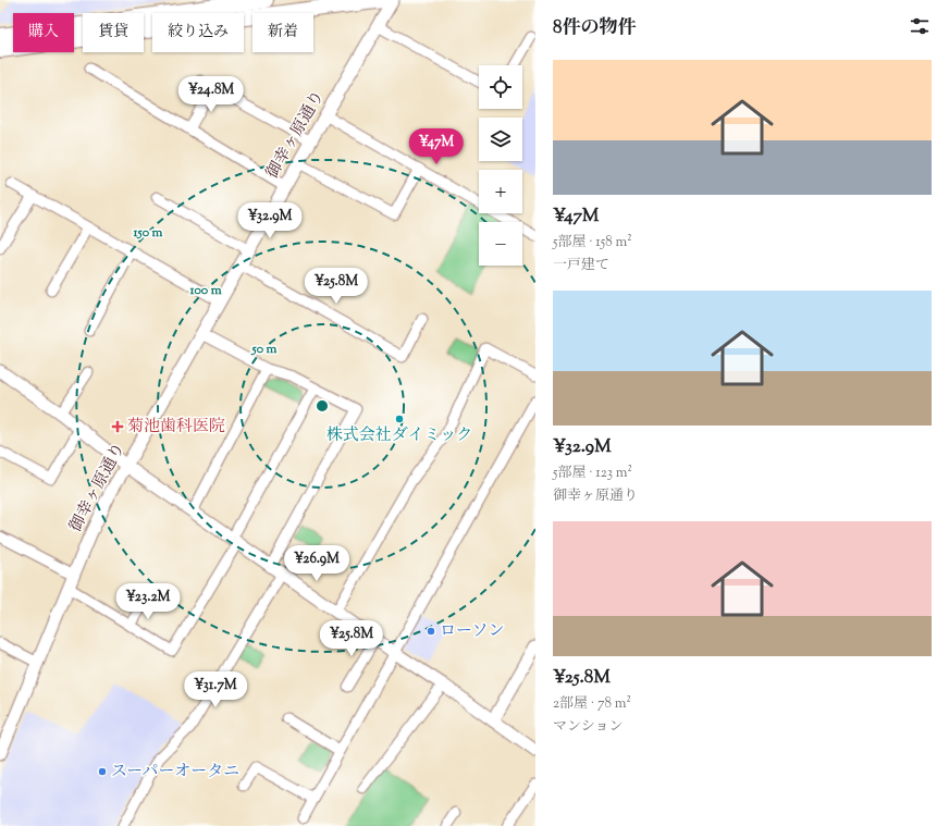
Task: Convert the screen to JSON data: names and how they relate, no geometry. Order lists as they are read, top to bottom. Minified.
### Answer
{"streets":{"street":["御幸ヶ原通り"]},"places":{"other":["株式会社ダイミック","ローソン","スーパーオータニ"],"health":["菊池歯科医院"]},"page":{"heading":"8件の物件","chip":["購入","賃貸","絞り込み","新着"],"list":[{"name":"¥47M","note":"5部屋 · 158 m² · 一戸建て"},{"name":"¥32.9M","note":"5部屋 · 123 m² · 御幸ヶ原通り"},{"name":"¥25.8M","note":"2部屋 · 78 m² · マンション"}],"map_buttons":["+","−"],"price":["¥24.8M","¥47M","¥32.9M","¥25.8M","¥26.9M","¥23.2M","¥25.8M","¥31.7M"]},"rings":["150 m","100 m","50 m"]}
